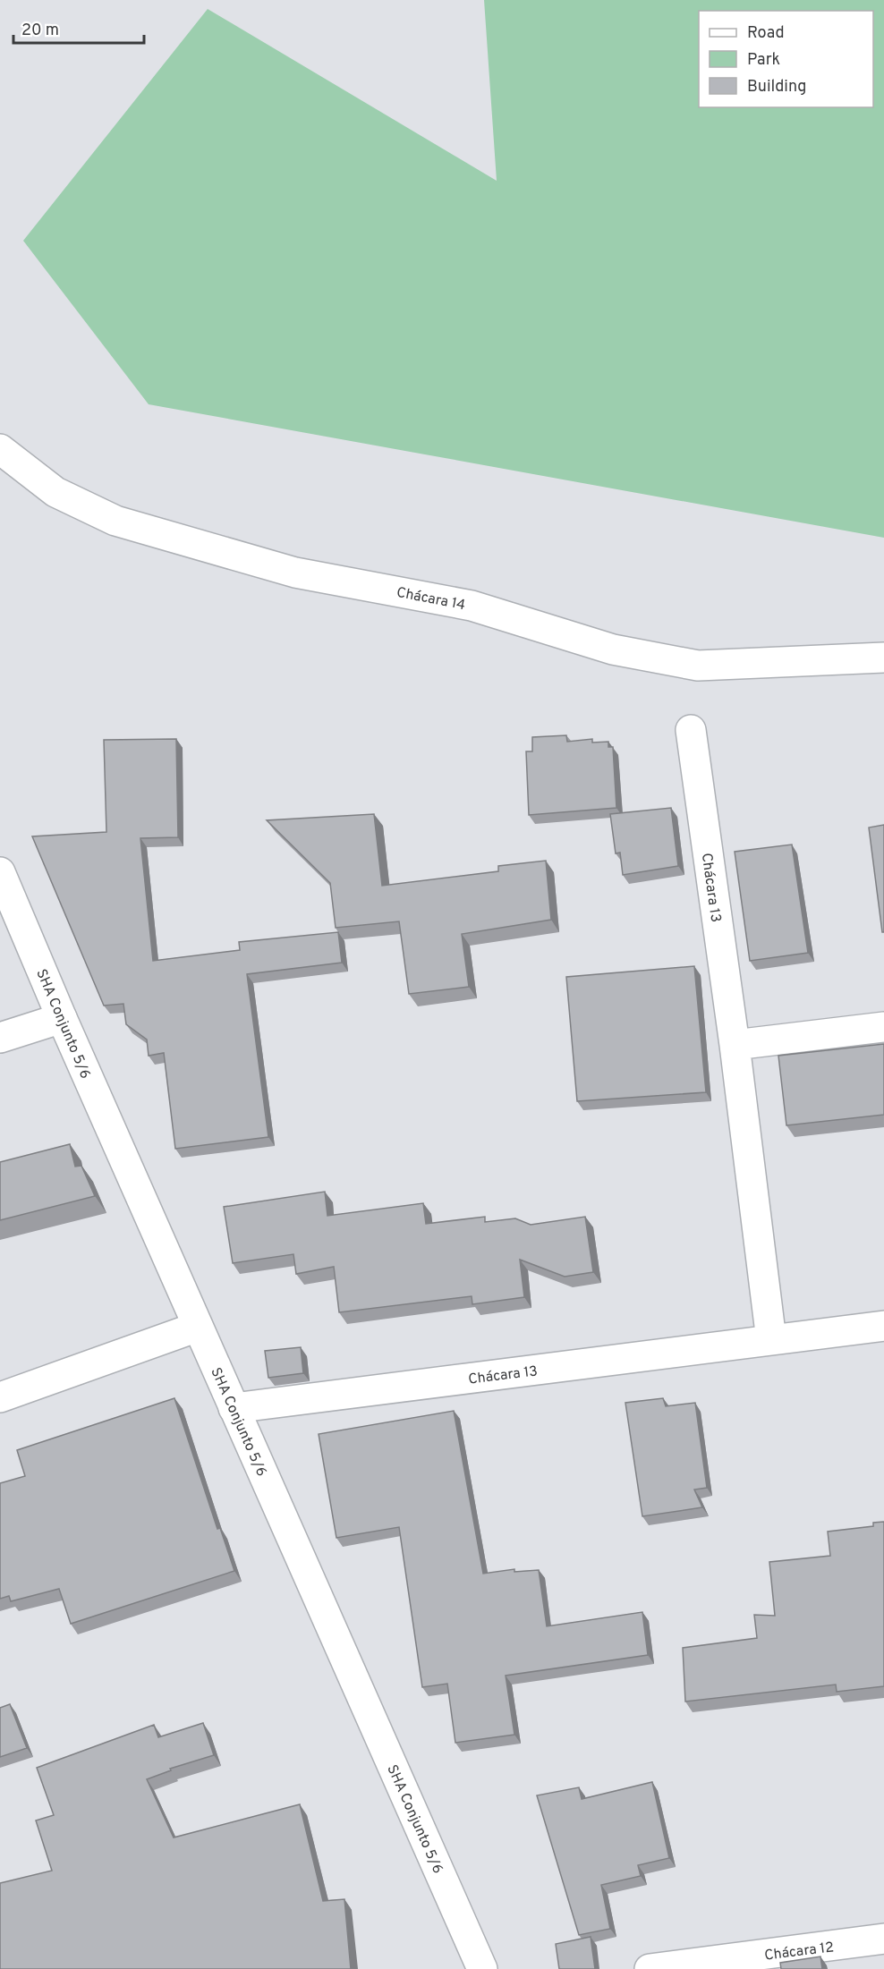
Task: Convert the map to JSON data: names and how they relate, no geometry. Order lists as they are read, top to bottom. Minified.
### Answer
{"streets":{"street":["Chácara 14","Chácara 13","SHA Conjunto 5/6","Chácara 12"]},"crossings":[["Chácara 13","SHA Conjunto 5/6"]],"legend":["Road","Park","Building"],"scale_bar":"20 m"}
